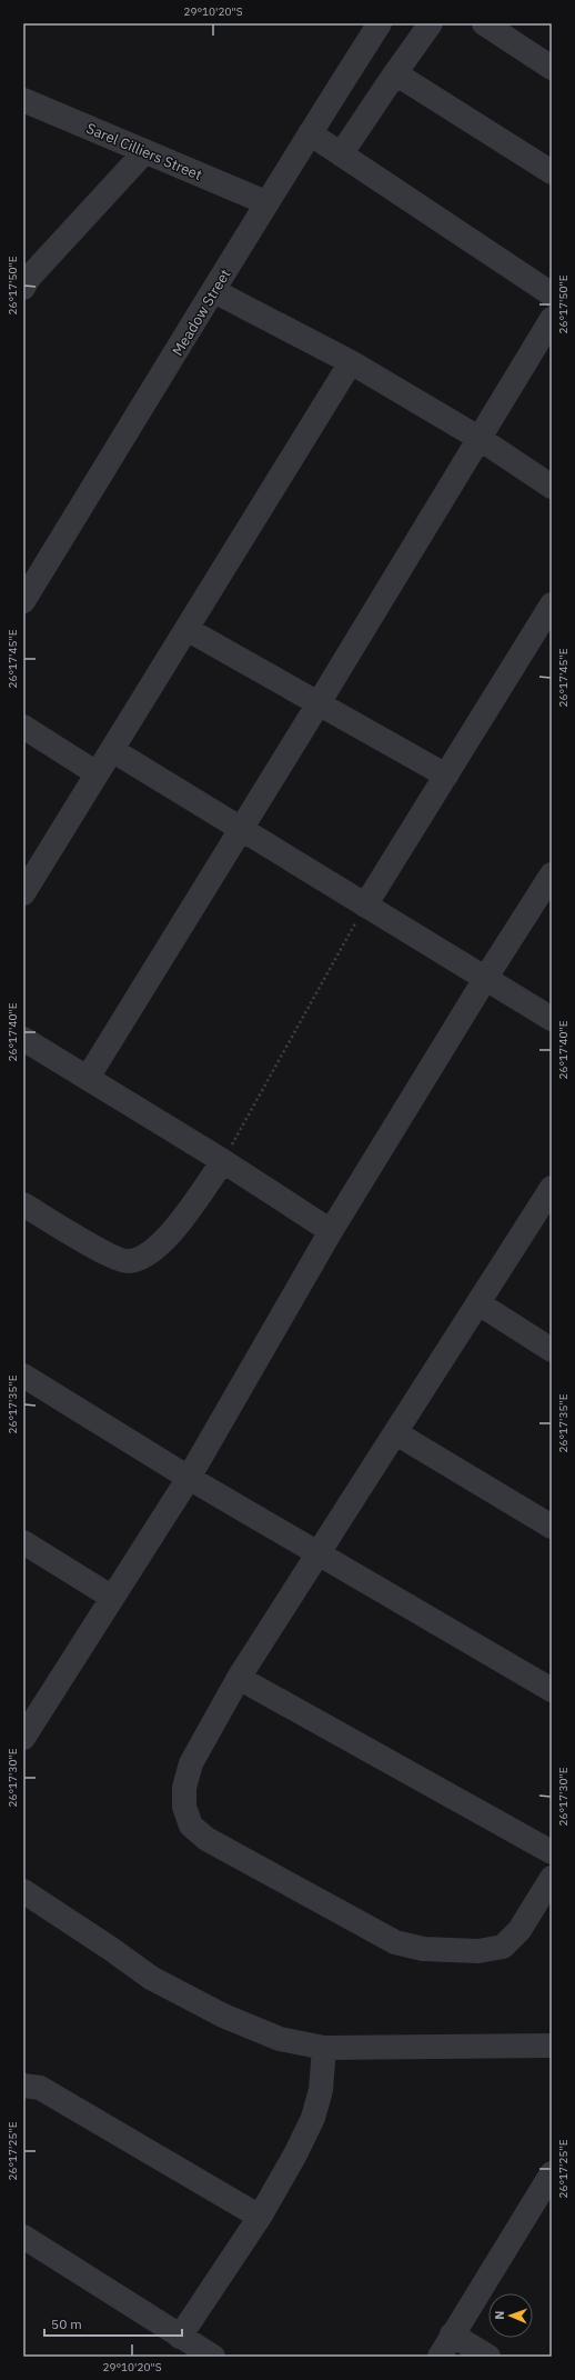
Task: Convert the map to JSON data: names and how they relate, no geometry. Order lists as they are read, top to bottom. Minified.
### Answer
{"streets":{"street":["Sarel Cilliers Street","Meadow Street"]},"crossings":[["Sarel Cilliers Street","Meadow Street"]],"scale_bar":"50 m","north":"left","coordinates":["29°10'20\"S","26°17'50\"E","26°17'45\"E","26°17'40\"E","26°17'35\"E","26°17'30\"E","26°17'25\"E"]}
